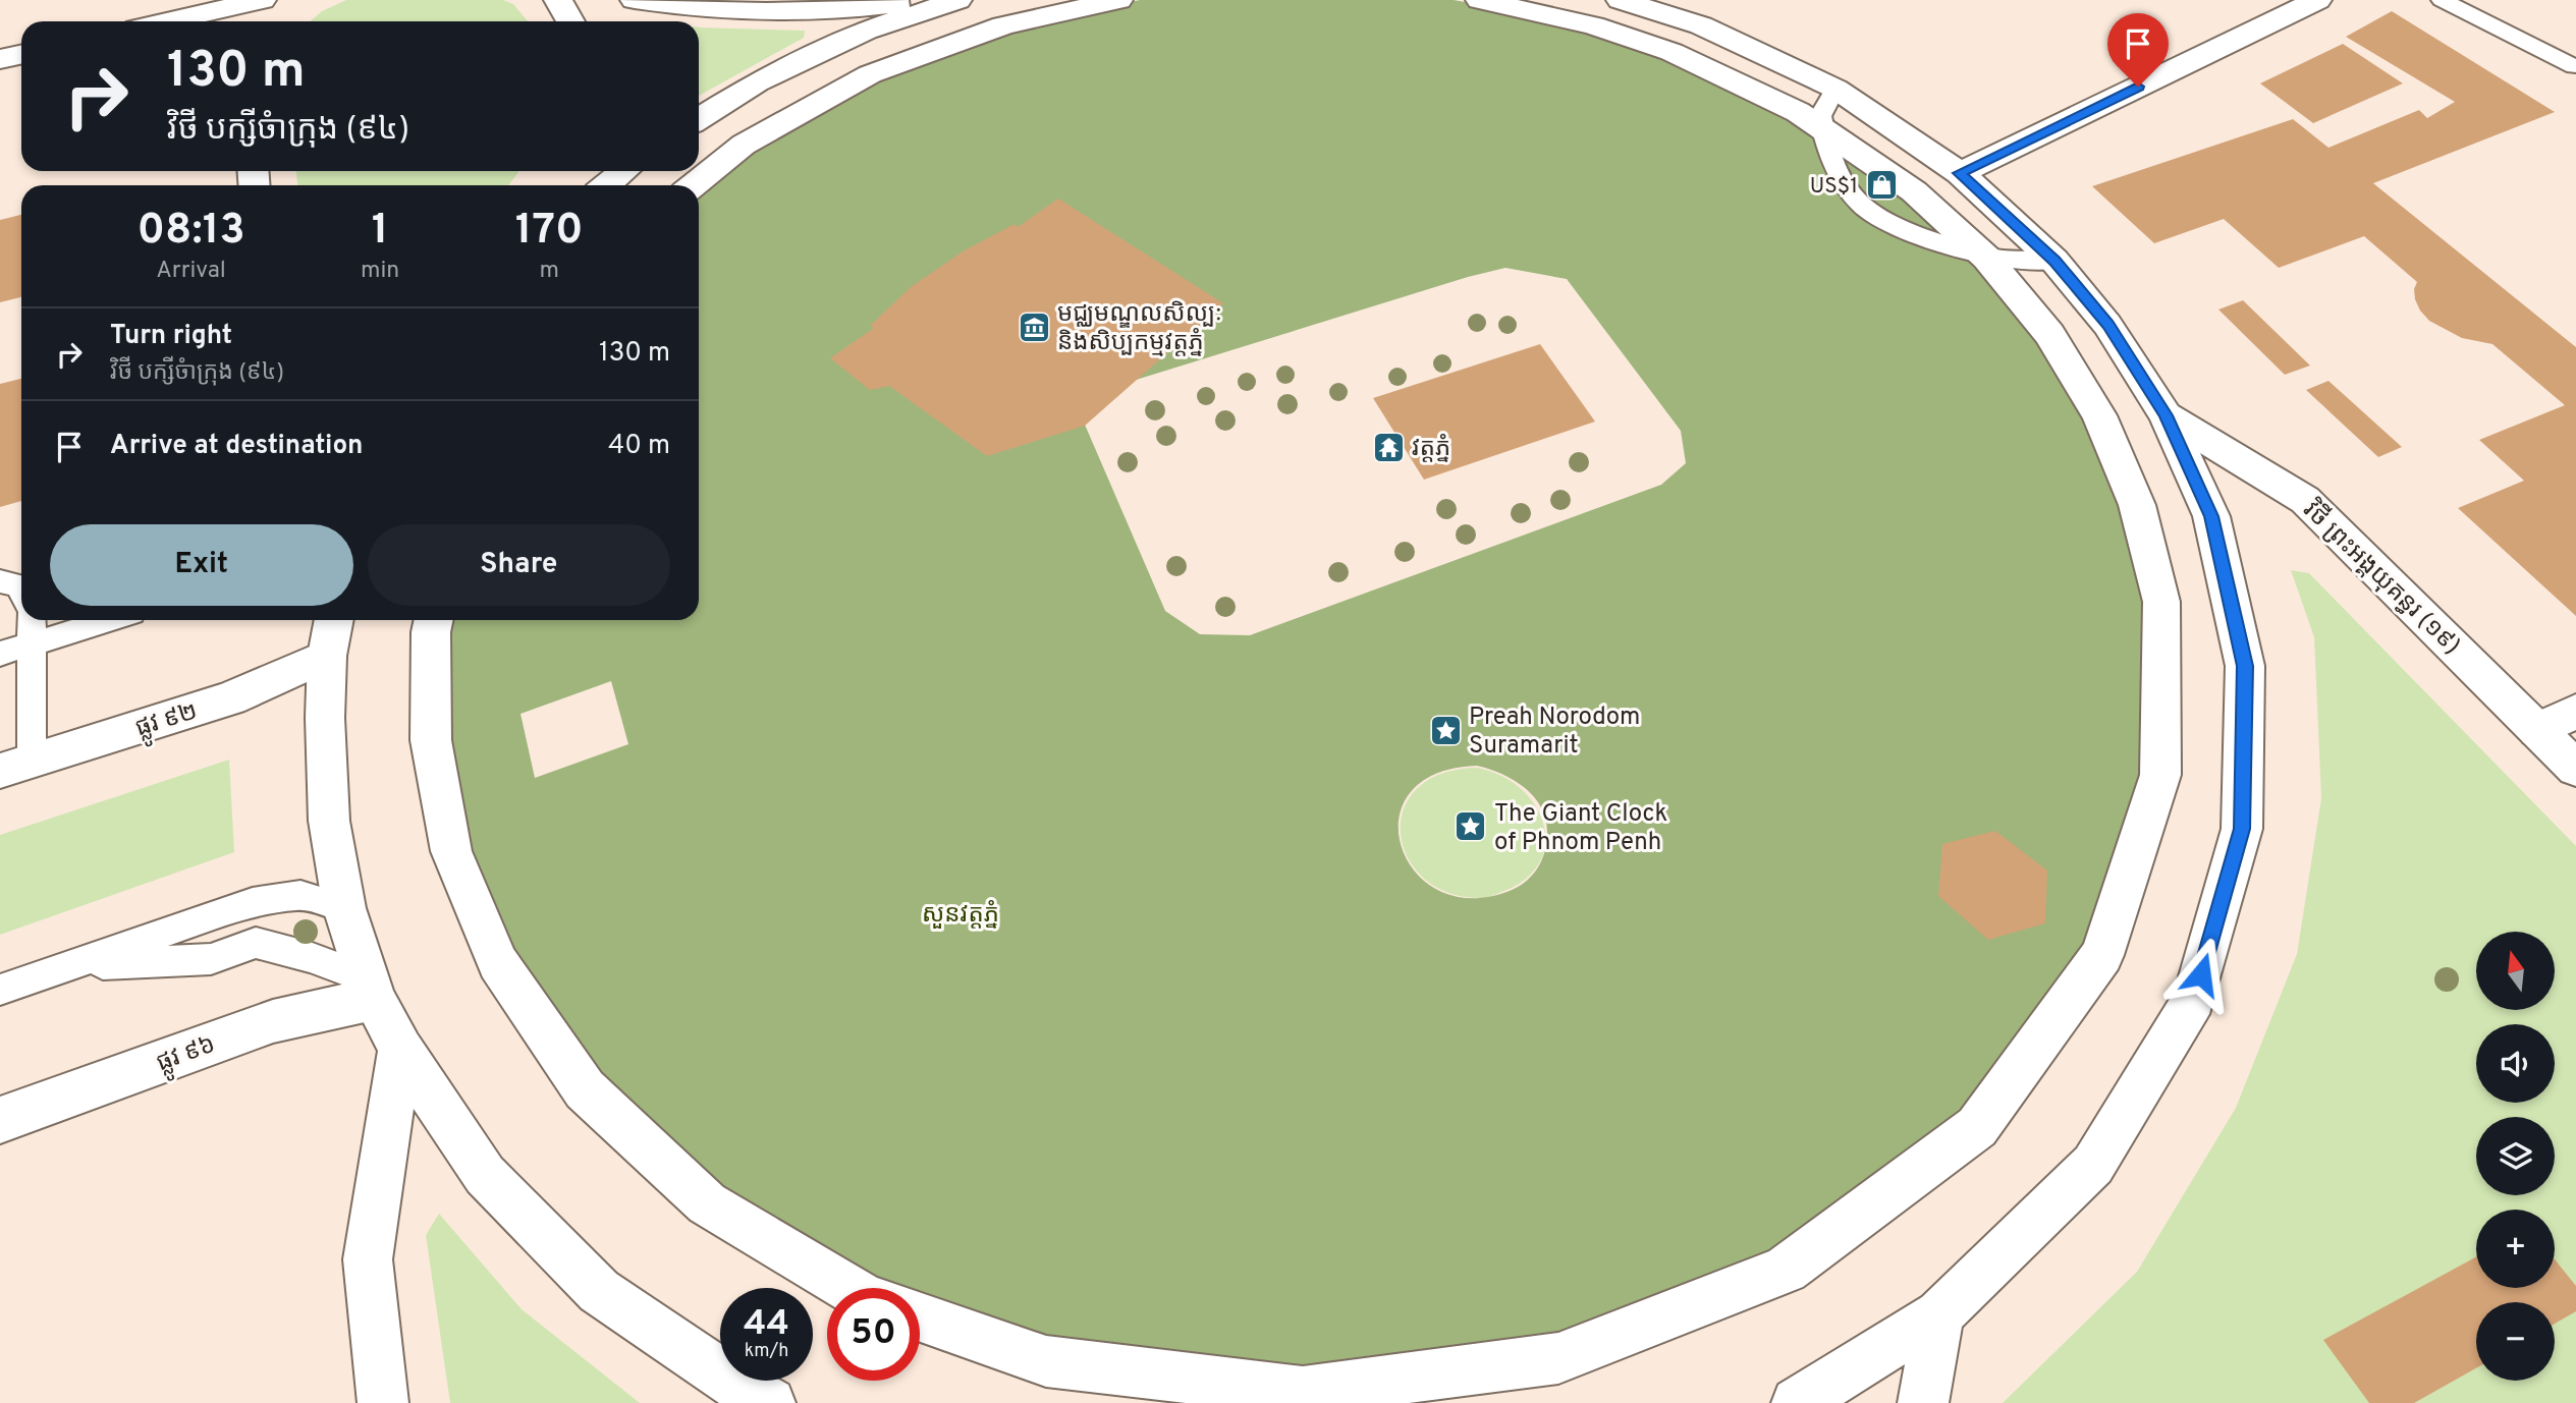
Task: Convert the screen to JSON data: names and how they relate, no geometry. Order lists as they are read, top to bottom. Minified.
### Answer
{"streets":{"street":["វិថី ព្រះអង្គយុគន្ធរ (១៩)","ផ្លូវ ៩២","ផ្លូវ ៩៦"]},"parks":["សួនវត្ដភ្នំ"],"places":{"shop":["US$1"],"museum":["មជ្ឈមណ្ឌលសិល្បៈ និងសិប្បកម្មវត្តភ្នំ"],"temple":["វត្ដភ្នំ"],"place":["Preah Norodom Suramarit","The Giant Clock of Phnom Penh"]},"north":"top","page":{"turn":["130 m","វិថី បក្សីចំាក្រុង (៩៤)"],"eta":["08:13","Arrival","1","min","170","m"],"list":[{"name":"Turn right","note":"វិថី បក្សីចំាក្រុង (៩៤)","value":"130 m"},{"name":"Arrive at destination","value":"40 m"}],"buttons":["Exit","Share"],"map_buttons":["+","−"],"speed":"44 km/h","limit":"50"}}
